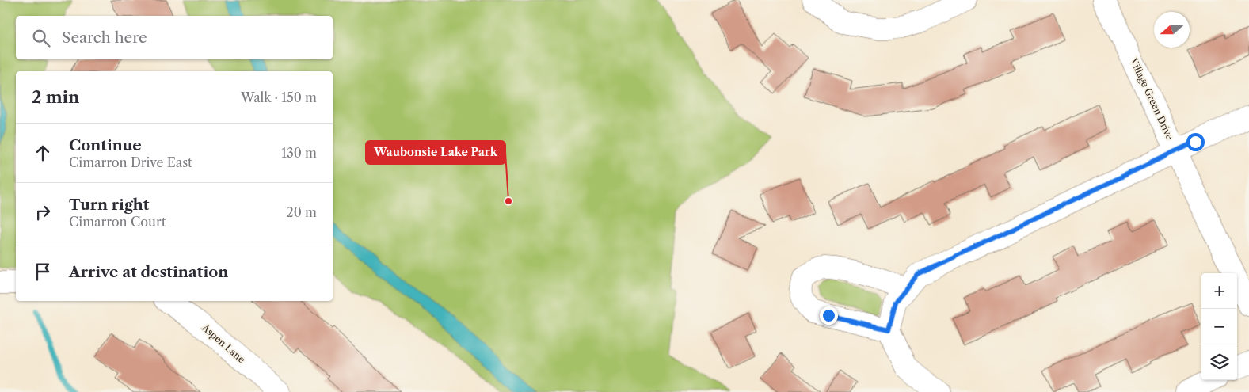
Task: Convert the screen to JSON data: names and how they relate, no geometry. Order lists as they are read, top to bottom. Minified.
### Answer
{"streets":{"street":["Village Green Drive","Aspen Lane"]},"places":["Waubonsie Lake Park"],"north":"left","page":{"search":"Search here","heading":["2 min","Walk · 150 m"],"list":[["Continue","Cimarron Drive East","130 m"],["Turn right","Cimarron Court","20 m"],"Arrive at destination"],"map_buttons":["+","−"]}}
